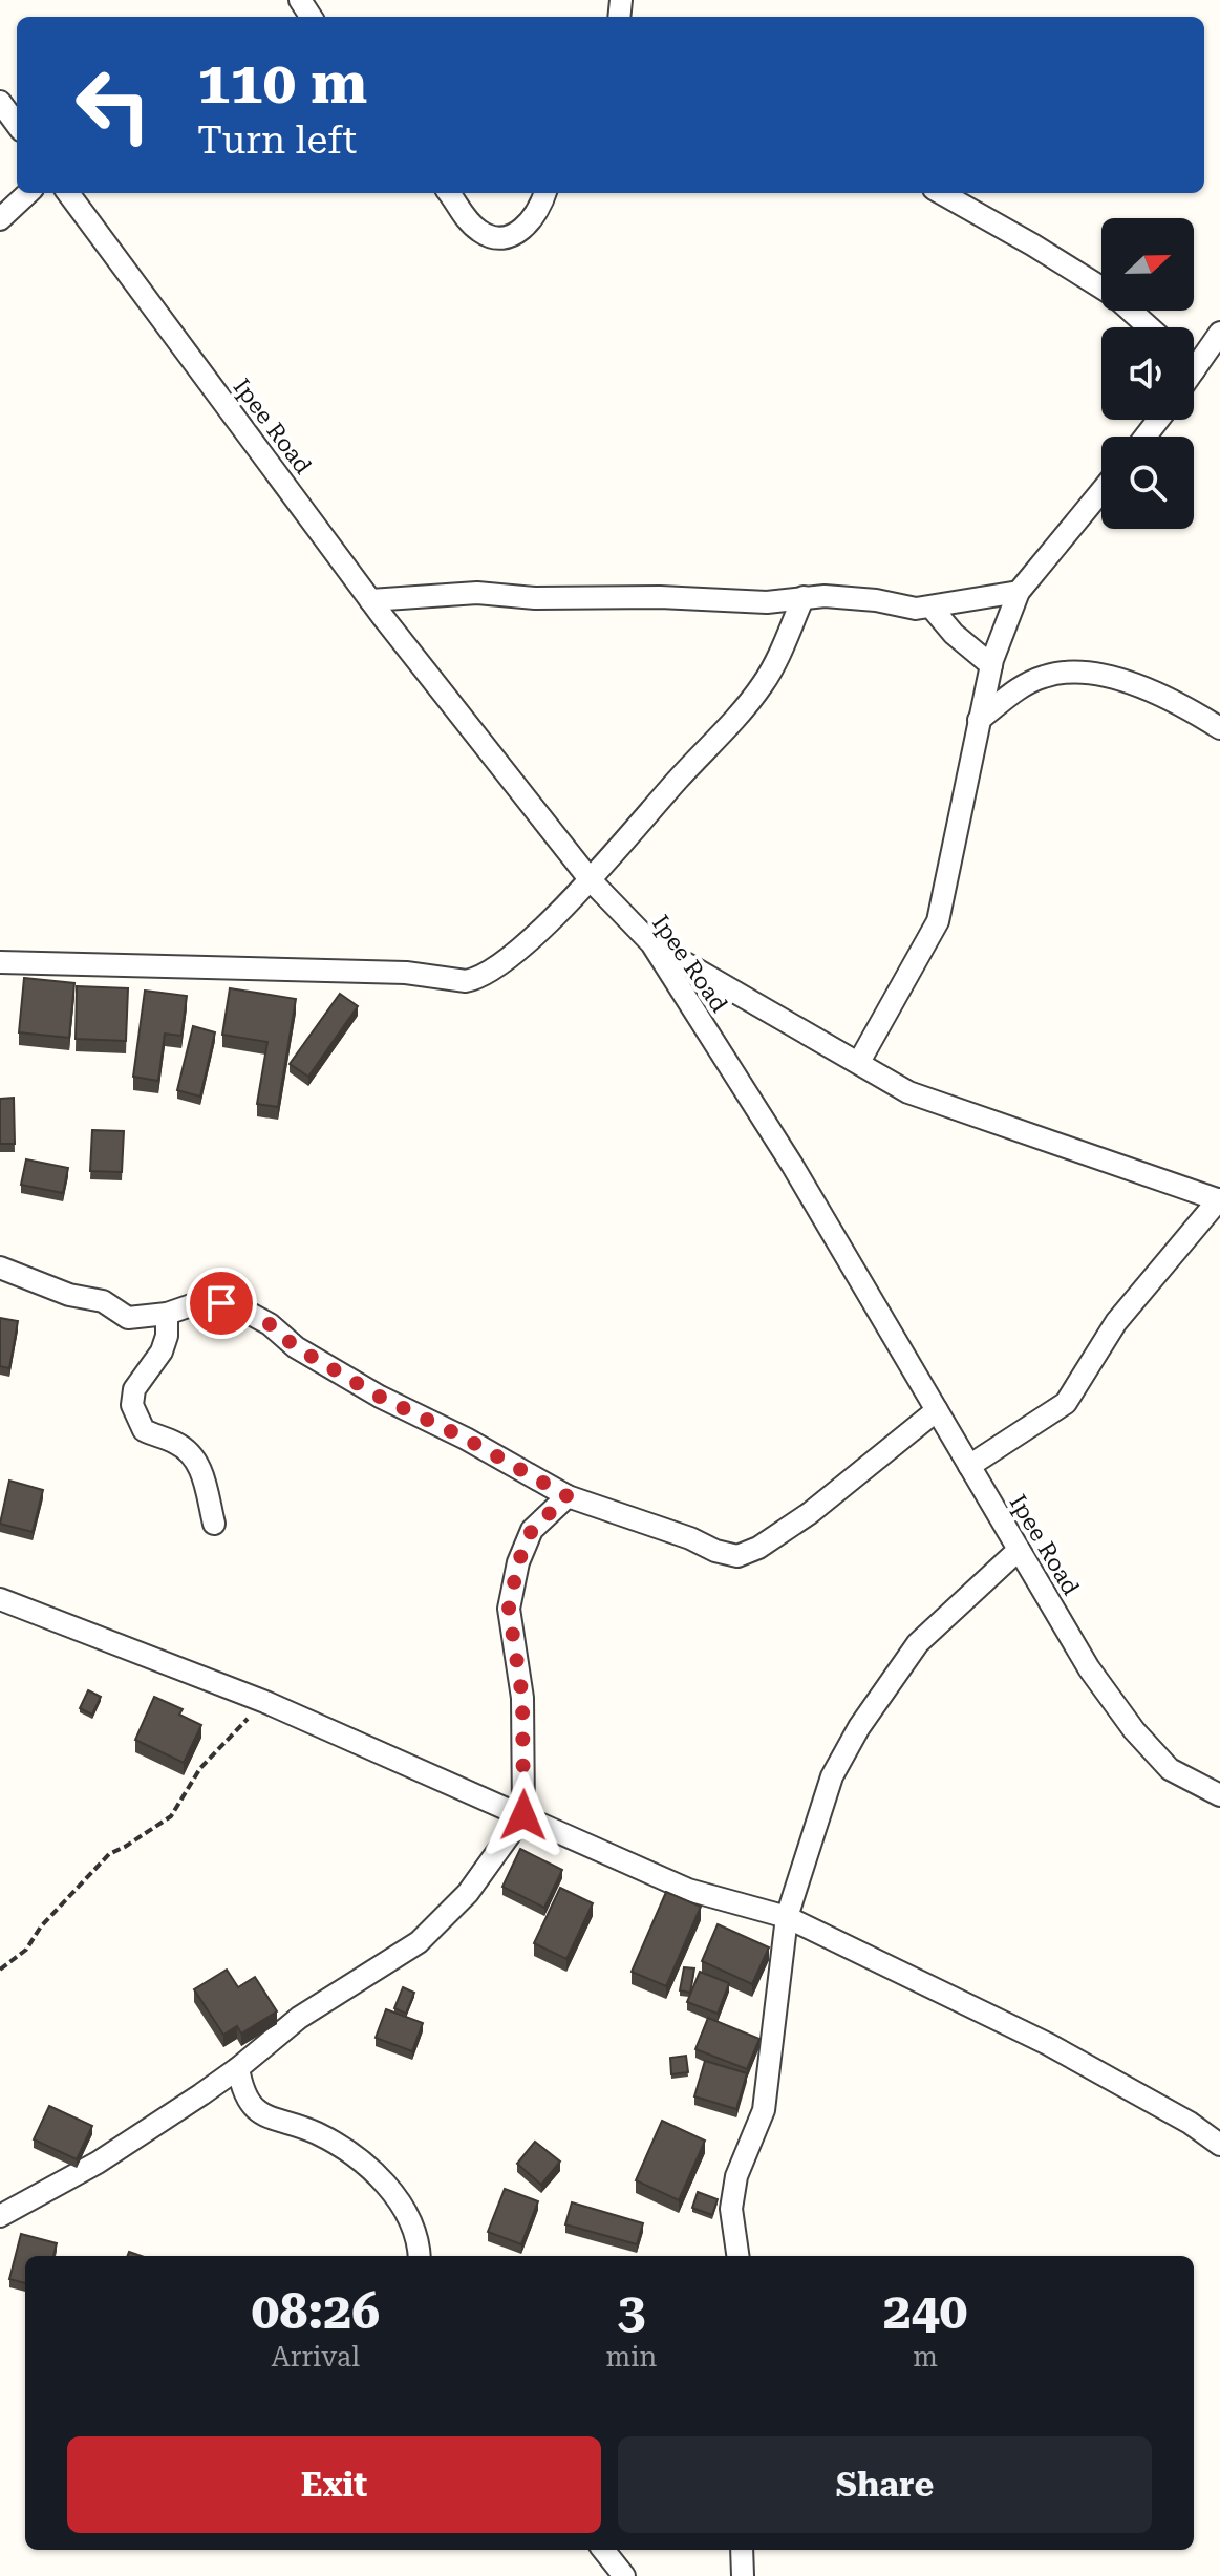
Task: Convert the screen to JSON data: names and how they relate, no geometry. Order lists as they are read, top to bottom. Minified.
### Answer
{"streets":{"street":["Ipee Road"]},"north":"right","page":{"turn":["110 m","Turn left"],"eta":["08:26","Arrival","3","min","240","m"],"buttons":["Exit","Share"]}}
